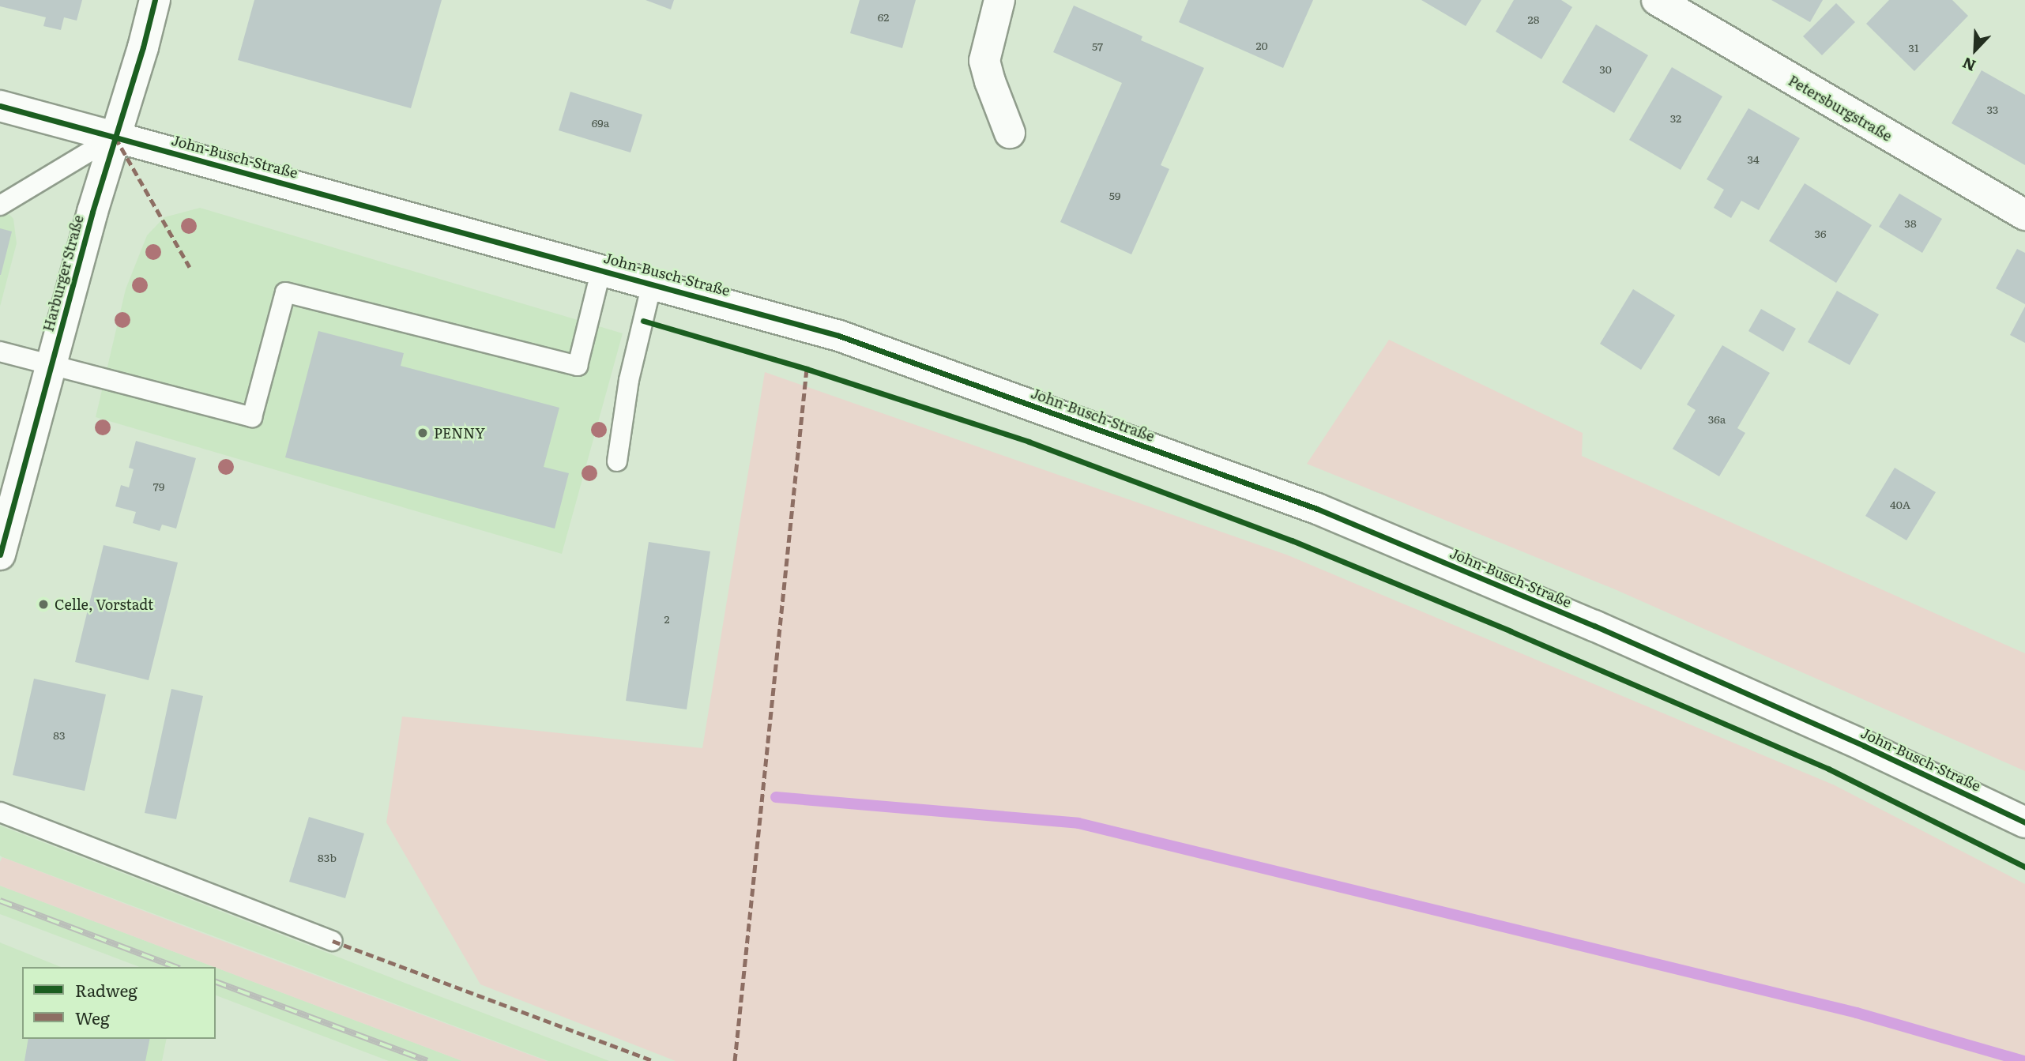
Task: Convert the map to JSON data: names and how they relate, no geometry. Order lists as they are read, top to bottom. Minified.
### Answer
{"streets":{"main road":["Petersburgstraße","John-Busch-Straße","Harburger Straße"]},"crossings":[["John-Busch-Straße","Harburger Straße"]],"places":["PENNY","Celle, Vorstadt"],"house_numbers":["62","28","20","57","31","30","33","32","69a","34","59","38","36","36a","79","40A","2","83","83b"],"legend":["Radweg","Weg"],"north":"bottom left"}
